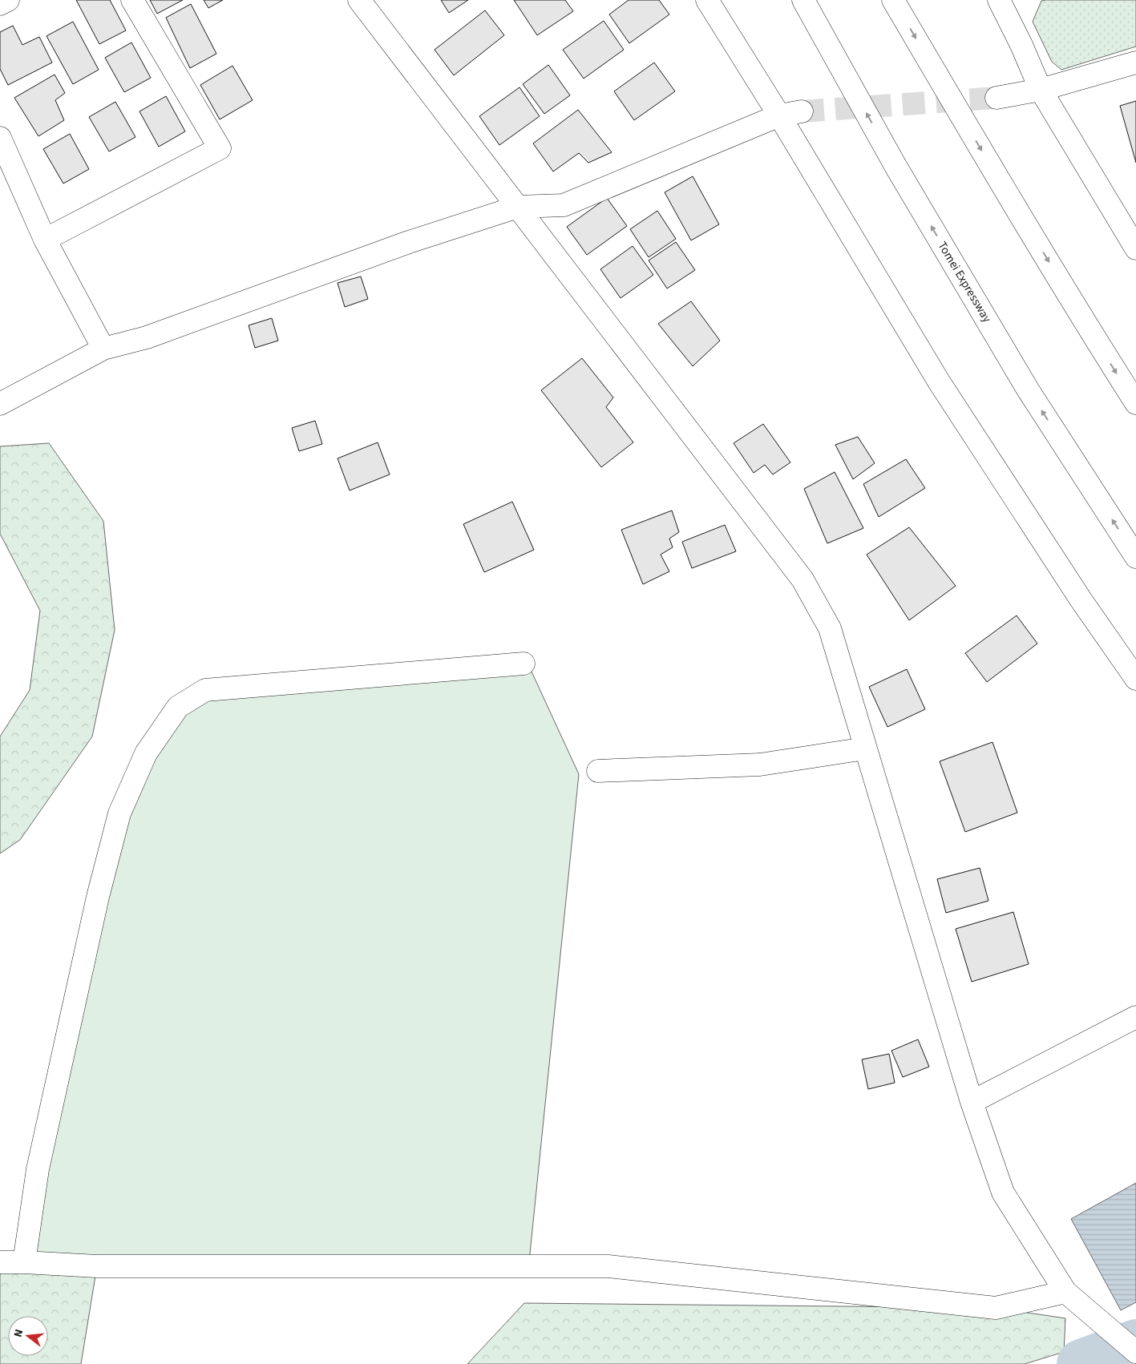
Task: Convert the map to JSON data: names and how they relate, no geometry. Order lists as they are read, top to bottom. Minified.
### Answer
{"streets":{"main road":["Tomei Expressway"]},"north":"left"}
